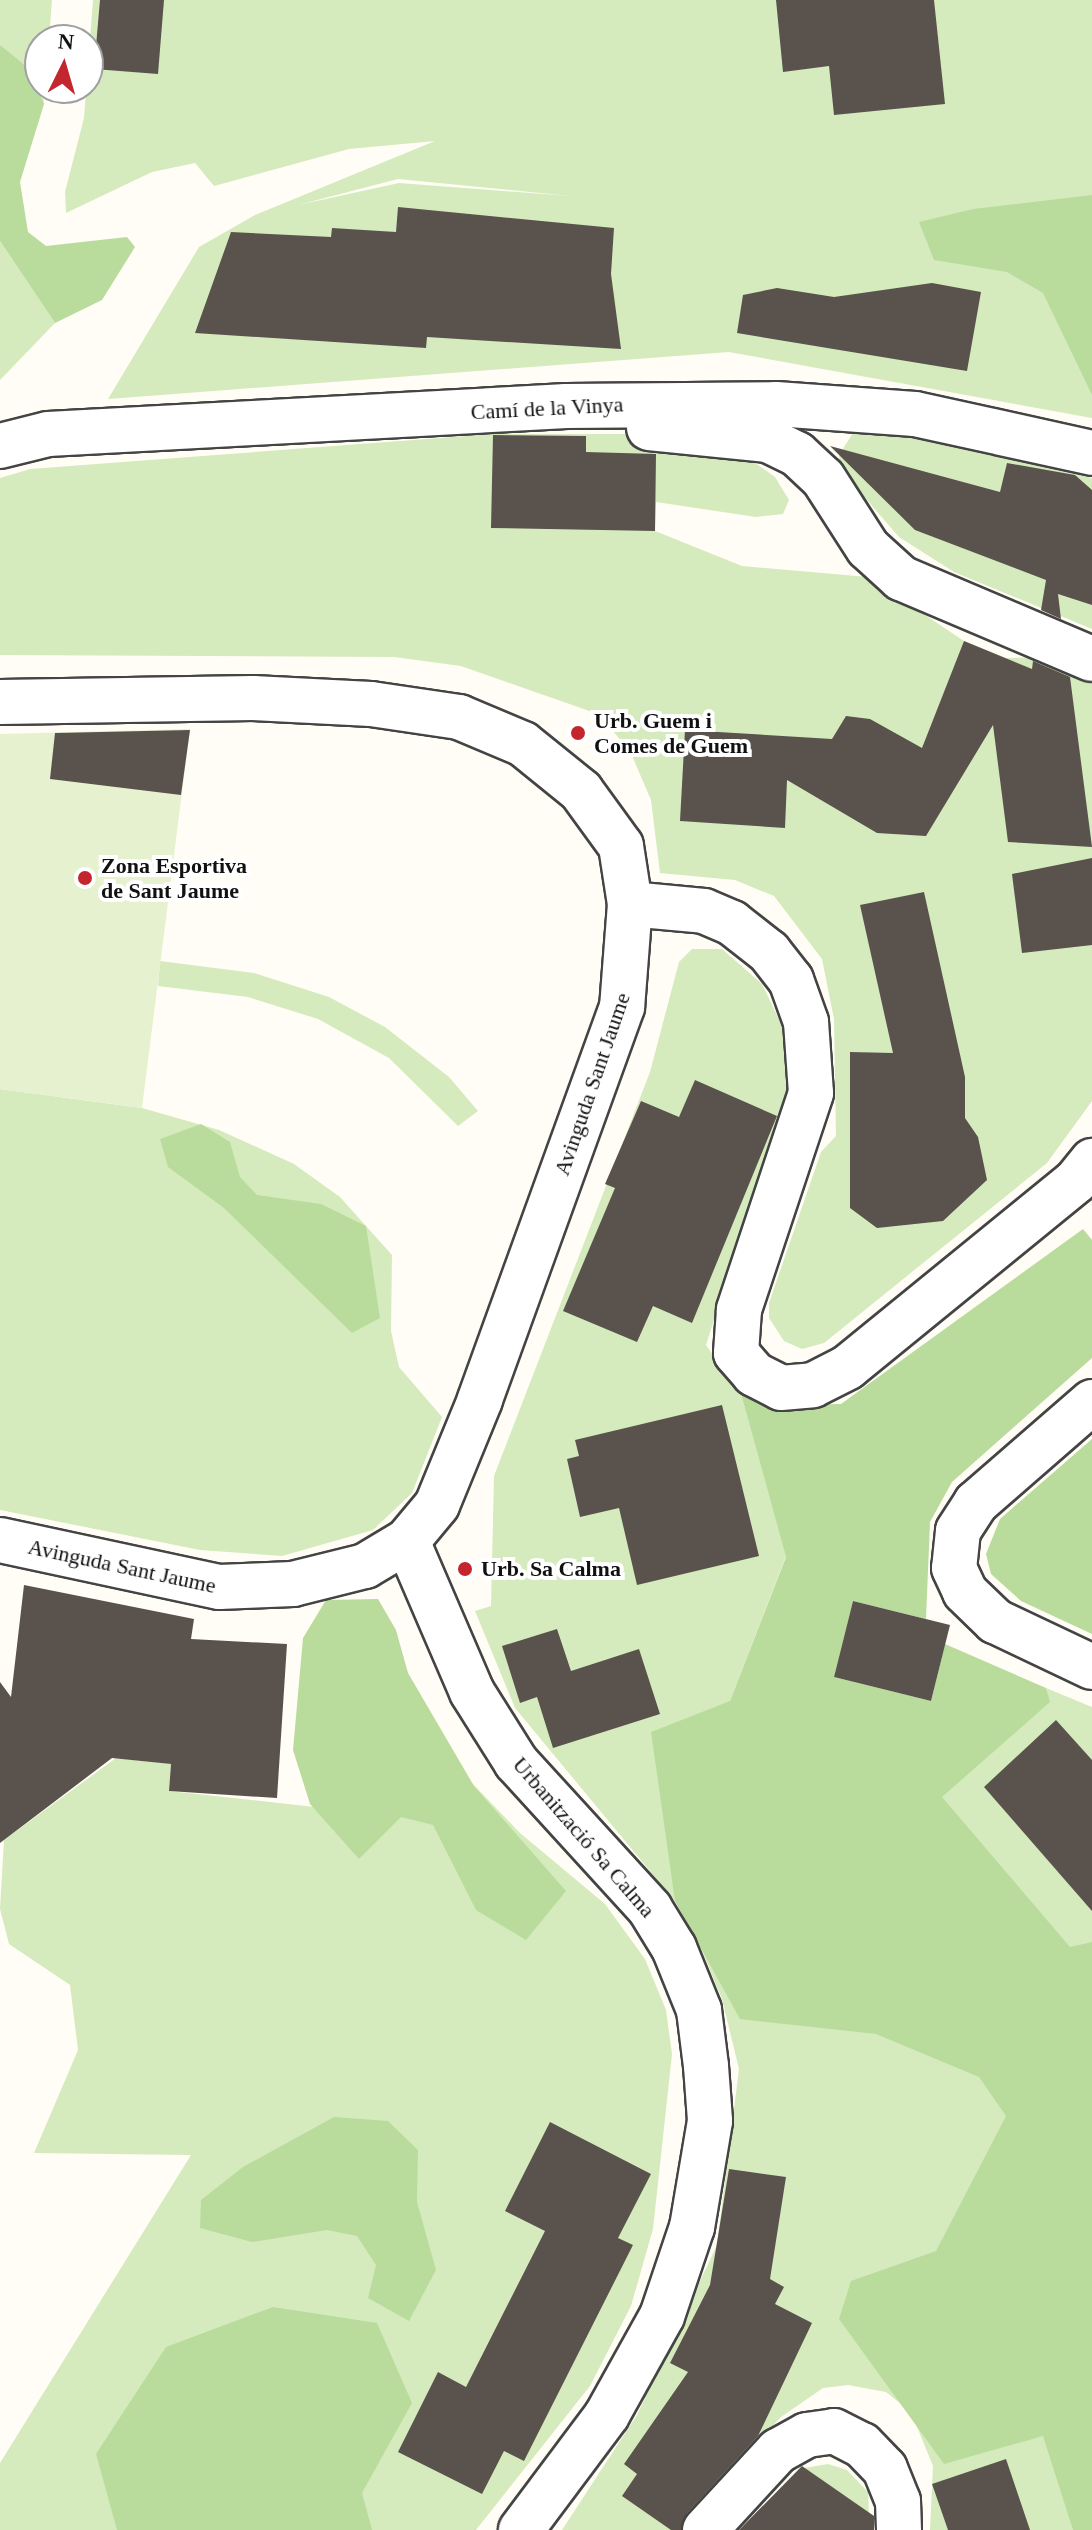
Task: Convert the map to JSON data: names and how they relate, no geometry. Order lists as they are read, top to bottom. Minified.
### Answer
{"streets":{"street":["Camí de la Vinya","Avinguda Sant Jaume","Urbanització Sa Calma"]},"crossings":[["Avinguda Sant Jaume","Urbanització Sa Calma"]],"places":["Urb. Guem i Comes de Guem","Zona Esportiva de Sant Jaume","Urb. Sa Calma"],"north":"top"}
